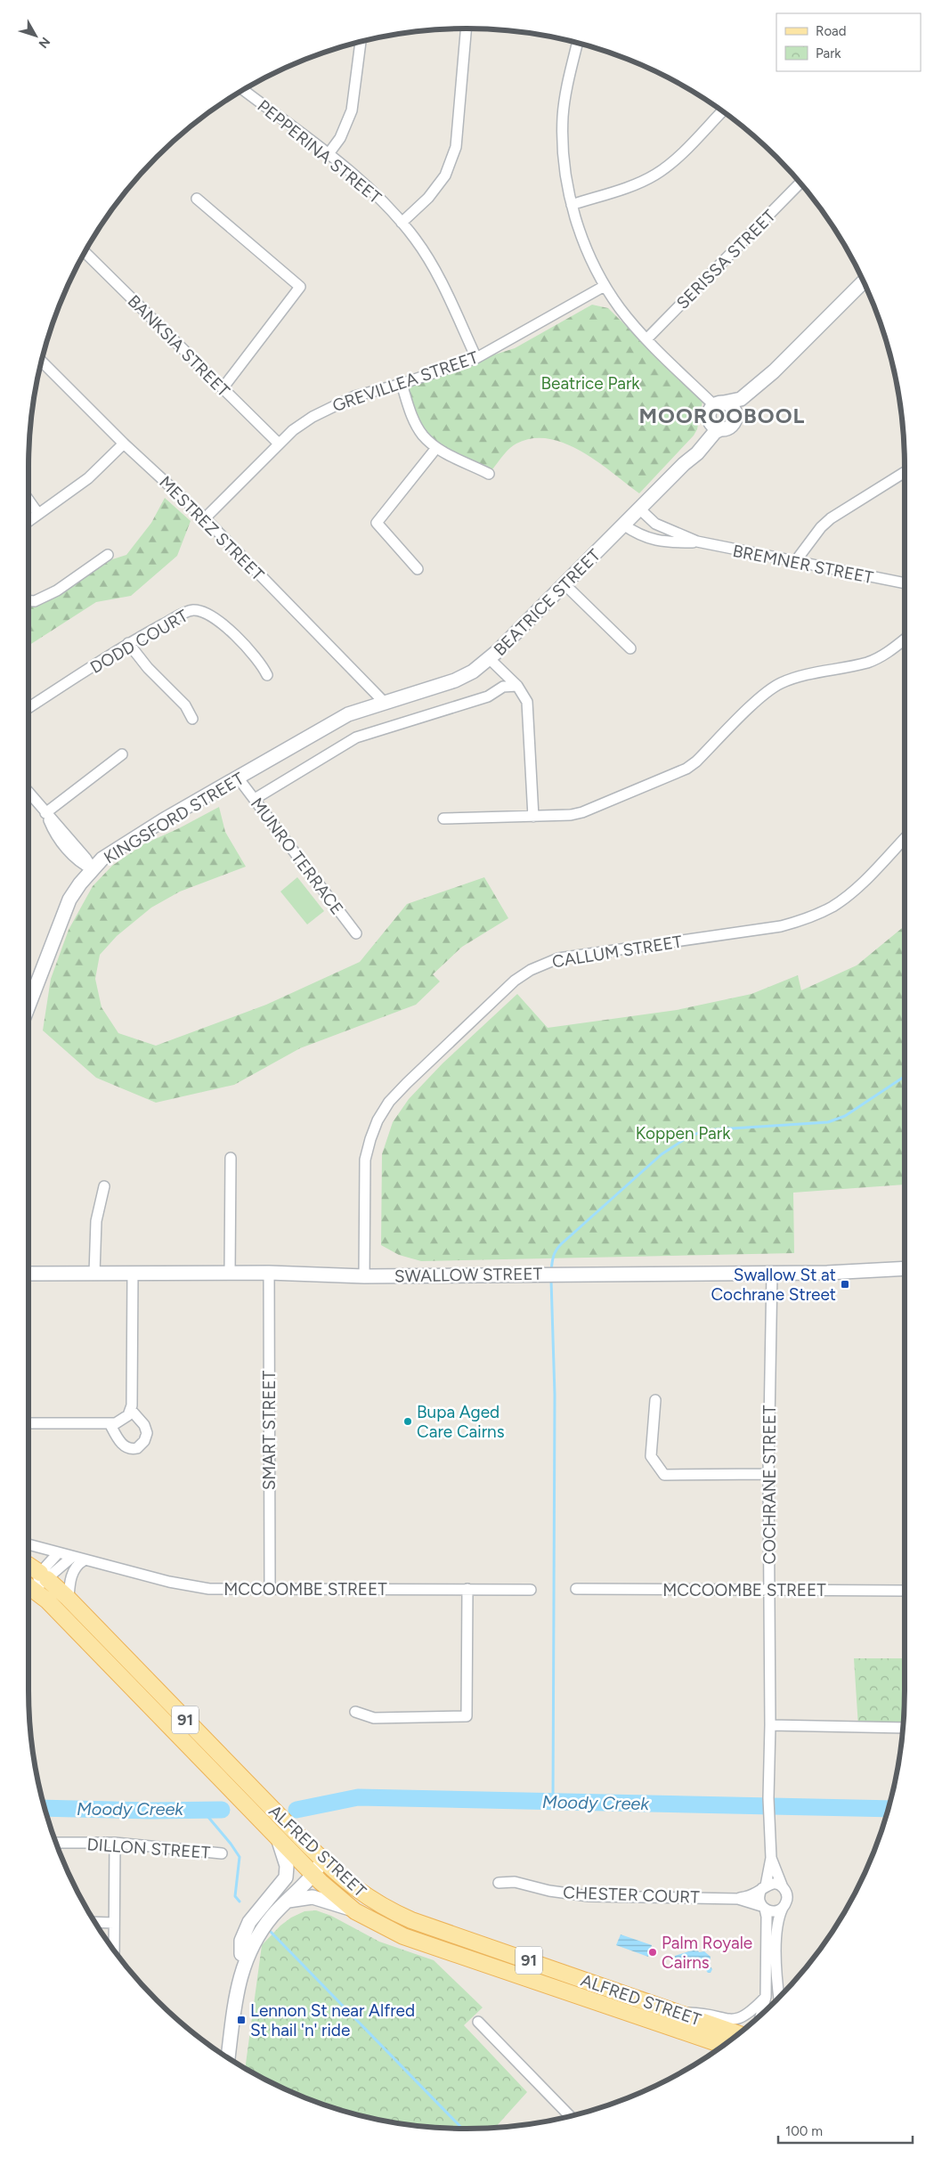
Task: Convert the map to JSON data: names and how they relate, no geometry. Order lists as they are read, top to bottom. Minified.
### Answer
{"streets":{"main road":["91","ALFRED STREET"],"street":["PEPPERINA STREET","SERISSA STREET","BANKSIA STREET","GREVILLEA STREET","MESTREZ STREET","BREMNER STREET","BEATRICE STREET","DODD COURT","KINGSFORD STREET","MUNRO TERRACE","CALLUM STREET","SWALLOW STREET","SMART STREET","COCHRANE STREET","MCCOOMBE STREET","DILLON STREET","CHESTER COURT"]},"crossings":[["PEPPERINA STREET","GREVILLEA STREET"],["BANKSIA STREET","GREVILLEA STREET"],["GREVILLEA STREET","MESTREZ STREET"],["MESTREZ STREET","BEATRICE STREET"],["MESTREZ STREET","KINGSFORD STREET"],["BREMNER STREET","BEATRICE STREET"],["BEATRICE STREET","KINGSFORD STREET"],["KINGSFORD STREET","MUNRO TERRACE"],["CALLUM STREET","SWALLOW STREET"],["SWALLOW STREET","SMART STREET"],["SWALLOW STREET","COCHRANE STREET"],["SMART STREET","MCCOOMBE STREET"],["COCHRANE STREET","MCCOOMBE STREET"],["91","ALFRED STREET"]],"districts":["MOOROOBOOL"],"water":["Moody Creek"],"parks":["Beatrice Park","Koppen Park"],"places":{"transit":["Swallow St at Cochrane Street","Lennon St near Alfred St hail 'n' ride"],"other":["Bupa Aged Care Cairns","Palm Royale Cairns"]},"legend":["Road","Park"],"scale_bar":"100 m","north":"bottom right"}
